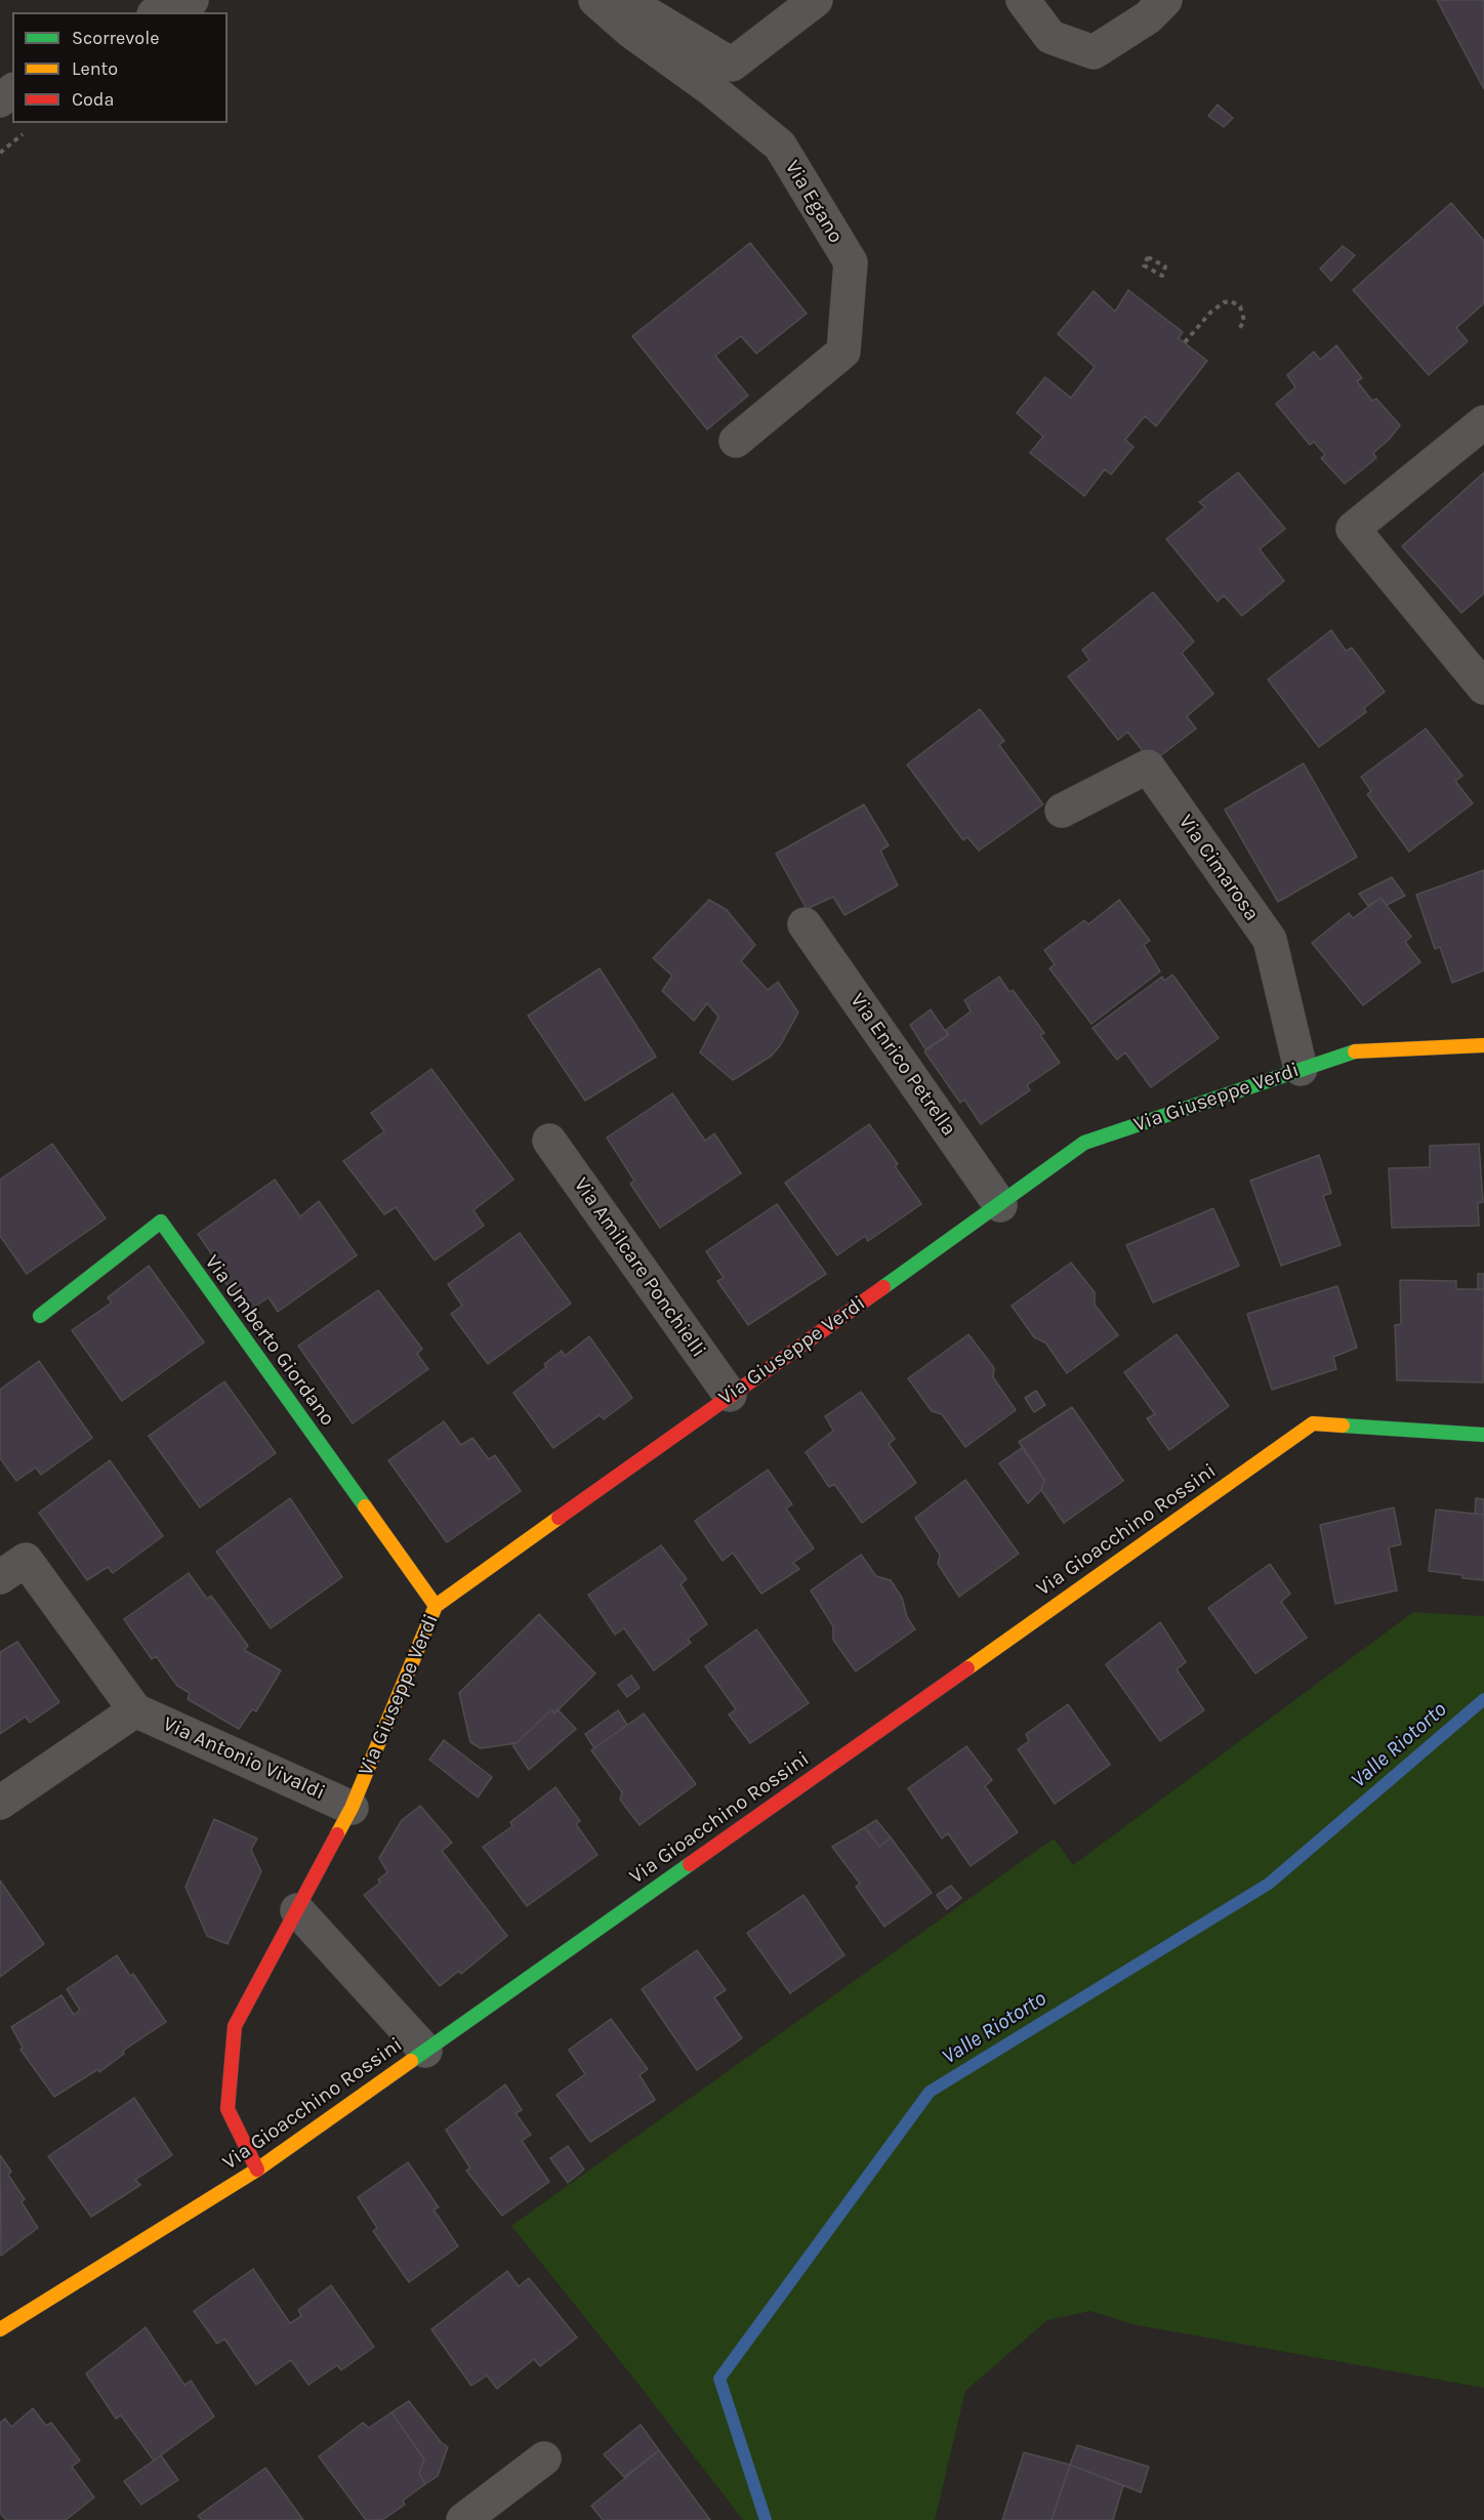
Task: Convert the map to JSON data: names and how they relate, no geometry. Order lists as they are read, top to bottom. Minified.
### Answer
{"streets":{"street":["Via Egano","Via Cimarosa","Via Enrico Petrella","Via Giuseppe Verdi","Via Amilcare Ponchielli","Via Umberto Giordano","Via Gioacchino Rossini","Via Antonio Vivaldi"]},"crossings":[["Via Cimarosa","Via Giuseppe Verdi"],["Via Enrico Petrella","Via Giuseppe Verdi"],["Via Giuseppe Verdi","Via Amilcare Ponchielli"],["Via Giuseppe Verdi","Via Umberto Giordano"],["Via Giuseppe Verdi","Via Gioacchino Rossini"],["Via Giuseppe Verdi","Via Antonio Vivaldi"]],"water":["Valle Riotorto"],"legend":["Scorrevole","Lento","Coda"]}
